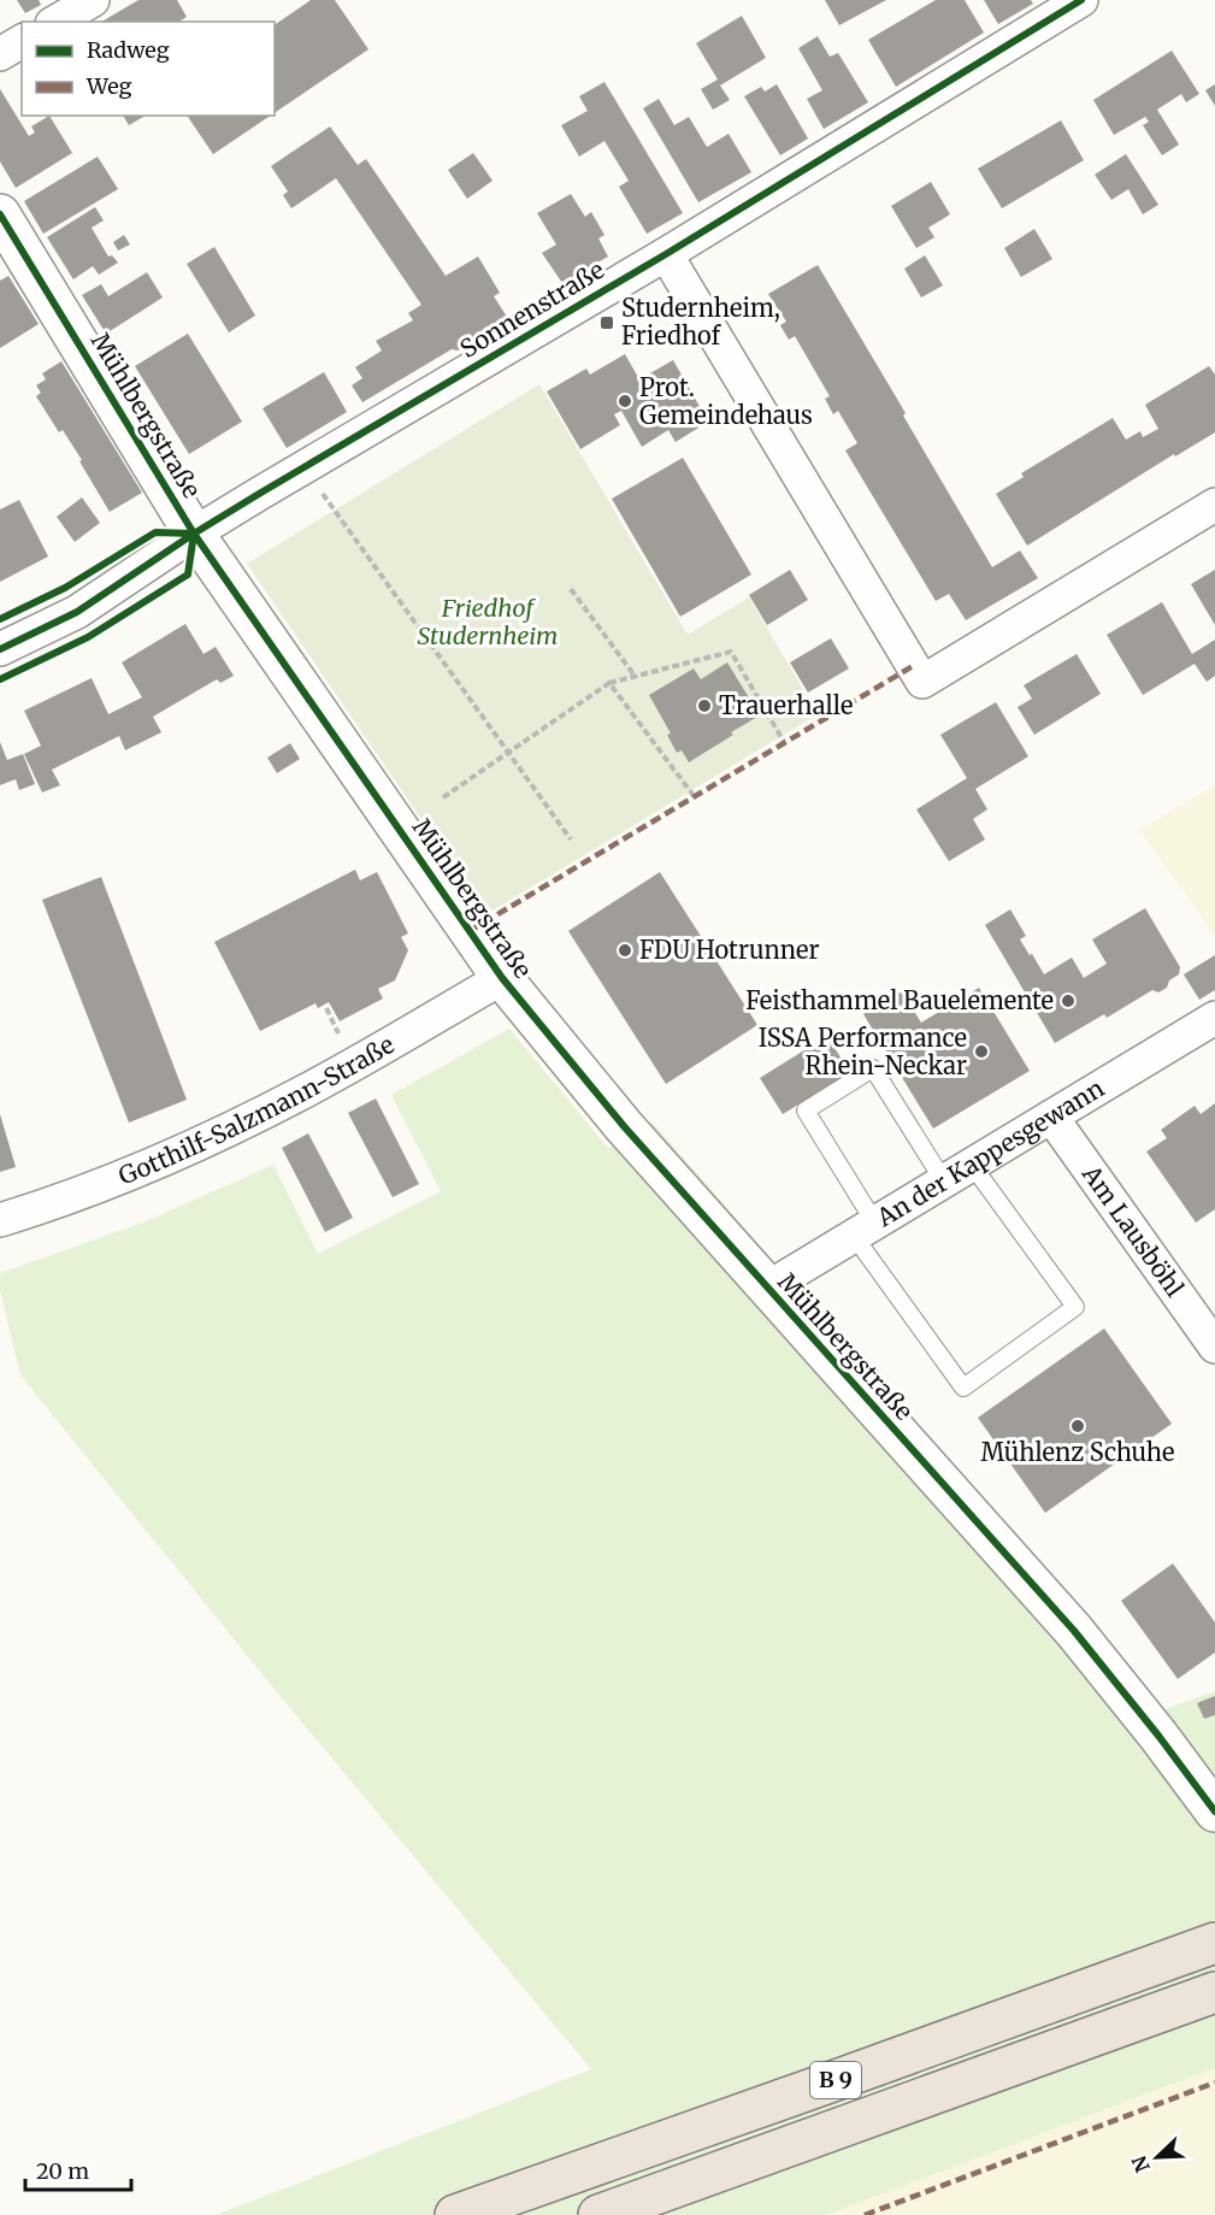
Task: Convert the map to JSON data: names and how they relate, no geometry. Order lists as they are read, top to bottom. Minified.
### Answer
{"streets":{"highway":["B 9"],"street":["Sonnenstraße","Mühlbergstraße","Gotthilf-Salzmann-Straße","An der Kappesgewann","Am Lausböhl"]},"crossings":[["Sonnenstraße","Mühlbergstraße"],["Mühlbergstraße","Gotthilf-Salzmann-Straße"],["Mühlbergstraße","An der Kappesgewann"],["An der Kappesgewann","Am Lausböhl"]],"parks":["Friedhof Studernheim"],"places":{"transit":["Studernheim, Friedhof"],"other":["Prot. Gemeindehaus","Trauerhalle","FDU Hotrunner","Feisthammel Bauelemente","ISSA Performance Rhein-Neckar","Mühlenz Schuhe"]},"legend":["Radweg","Weg"],"scale_bar":"20 m","north":"bottom left"}
